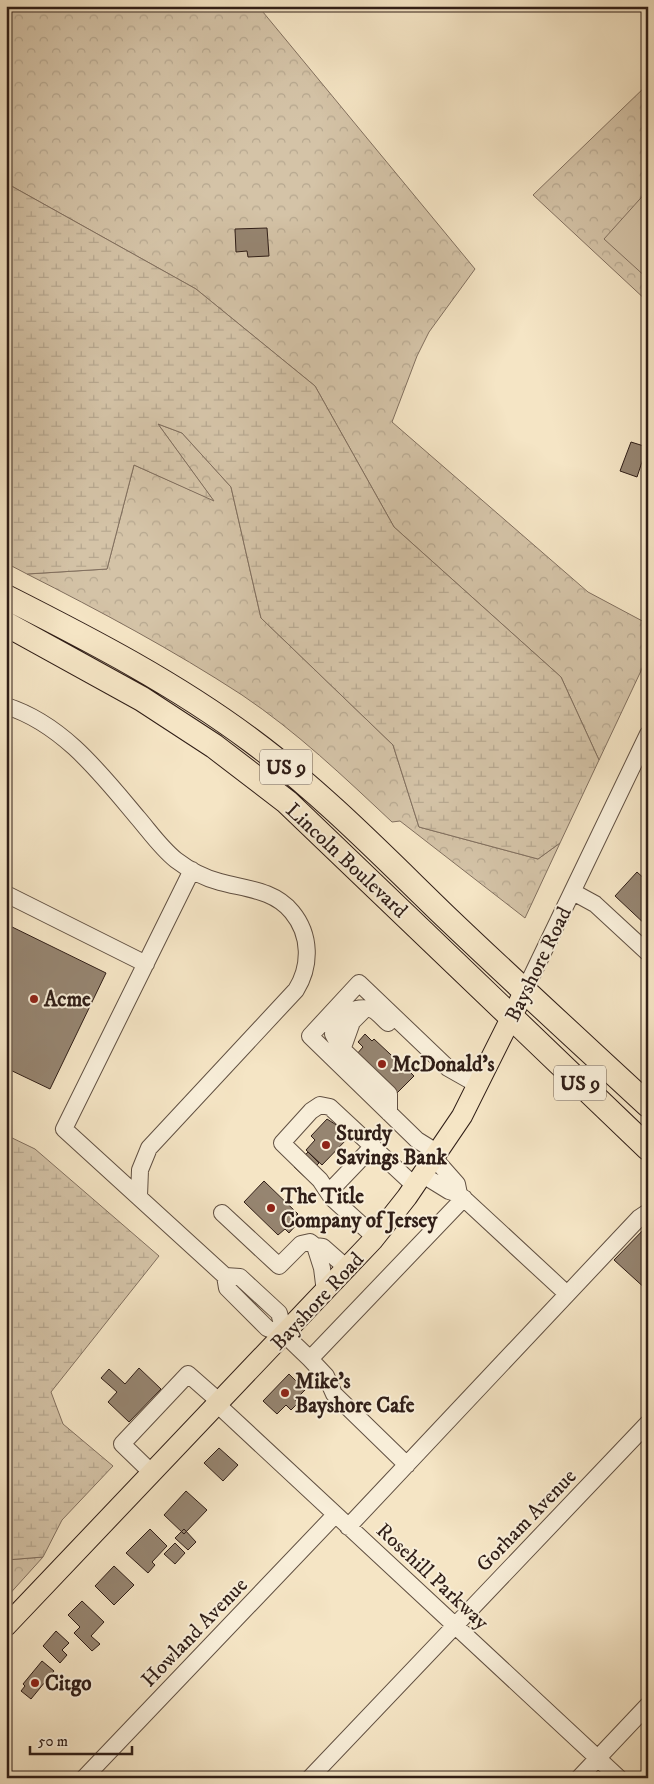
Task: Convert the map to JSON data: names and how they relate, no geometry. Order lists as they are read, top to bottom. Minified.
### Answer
{"streets":{"highway":["US 9","Lincoln Boulevard"],"main road":["Bayshore Road"],"street":["Gorham Avenue","Rosehill Parkway","Howland Avenue"]},"crossings":[["Lincoln Boulevard","Bayshore Road"],["Bayshore Road","Rosehill Parkway"],["Gorham Avenue","Rosehill Parkway"],["Rosehill Parkway","Howland Avenue"]],"places":["Acme","McDonald's","Sturdy Savings Bank","The Title Company of Jersey","Mike's Bayshore Cafe","Citgo"],"scale_bar":"50 m"}
